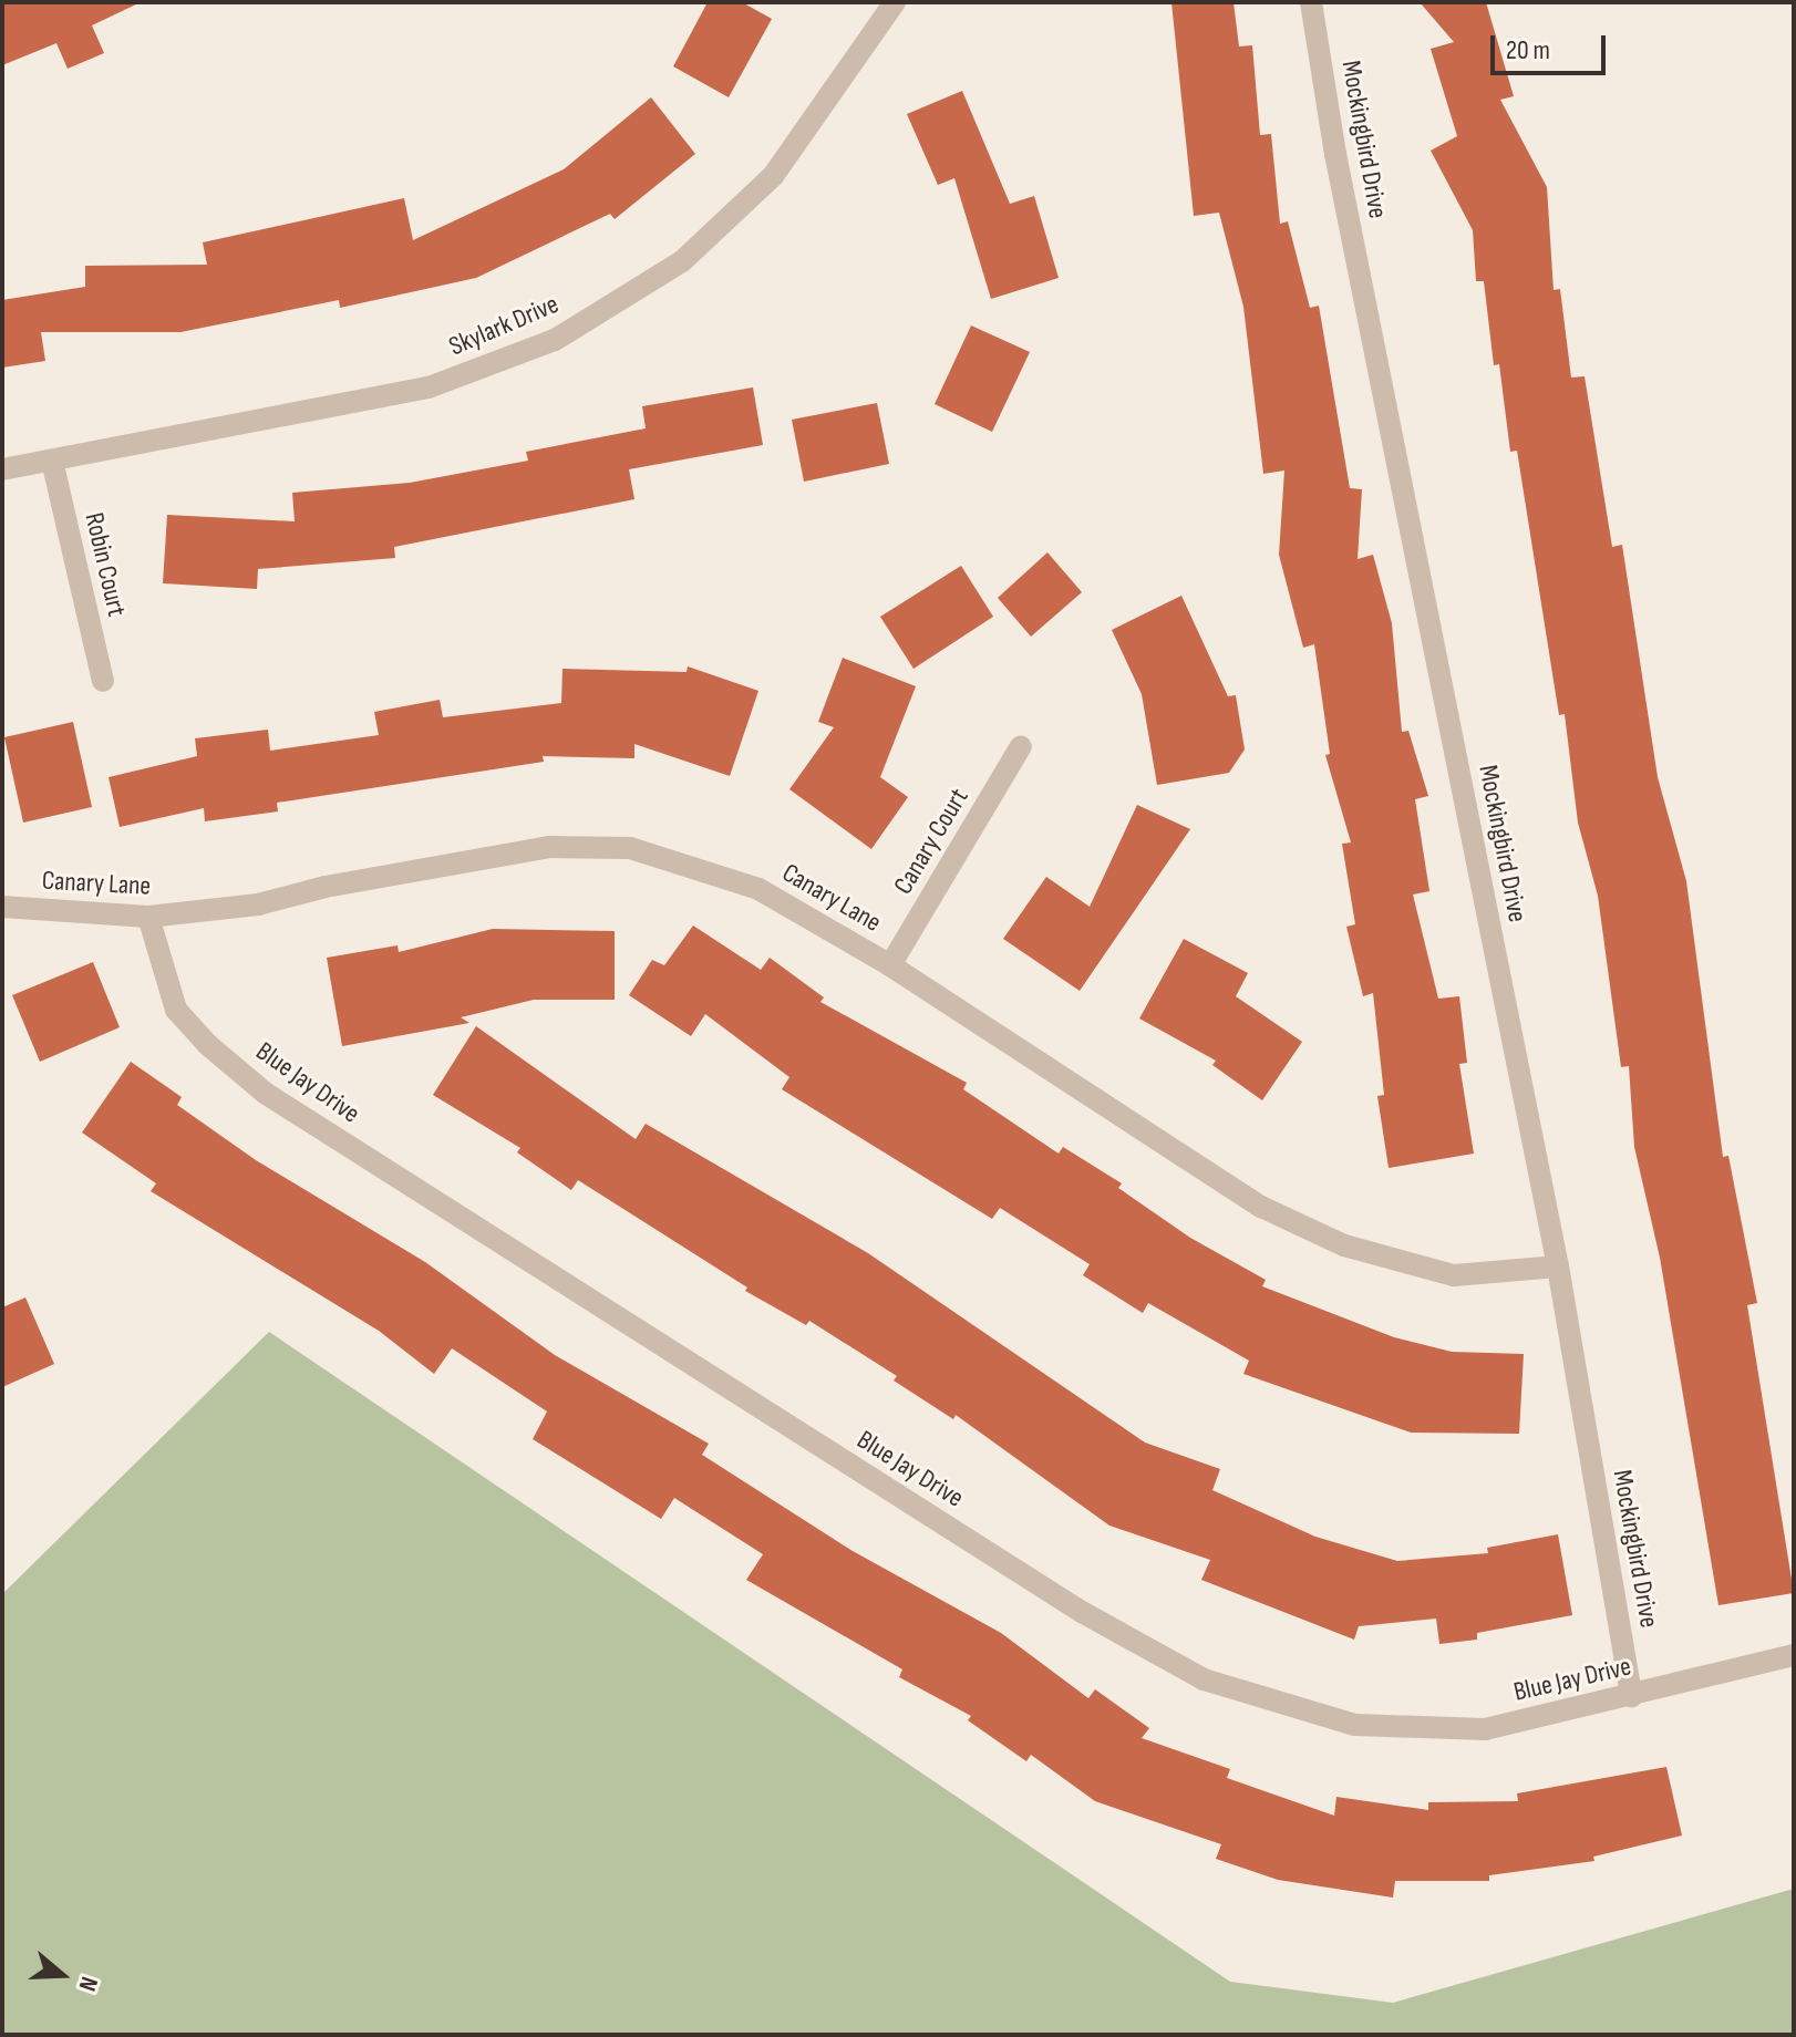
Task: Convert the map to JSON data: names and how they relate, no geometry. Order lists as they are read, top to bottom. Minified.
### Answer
{"streets":{"street":["Mockingbird Drive","Skylark Drive","Robin Court","Canary Court","Canary Lane","Blue Jay Drive"]},"crossings":[["Mockingbird Drive","Canary Lane"],["Mockingbird Drive","Blue Jay Drive"],["Skylark Drive","Robin Court"],["Canary Court","Canary Lane"],["Canary Lane","Blue Jay Drive"]],"scale_bar":"20 m","north":"right"}
